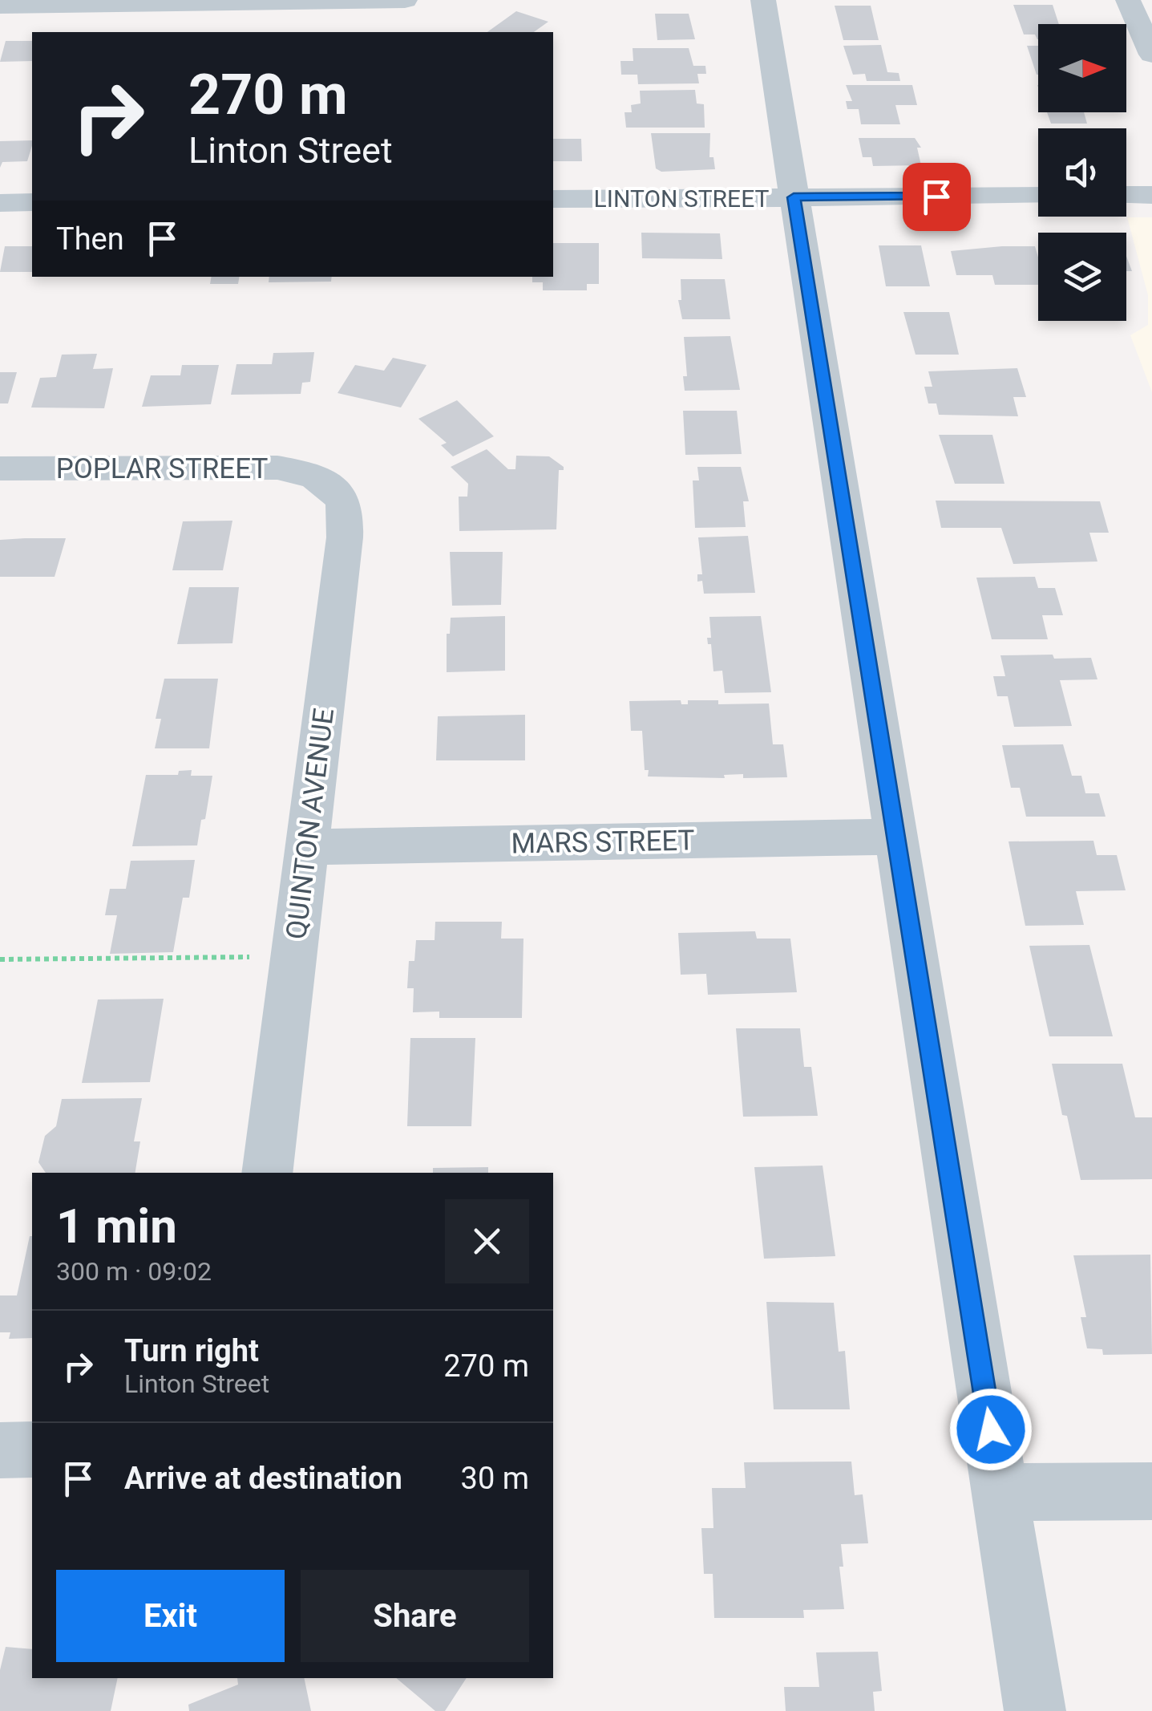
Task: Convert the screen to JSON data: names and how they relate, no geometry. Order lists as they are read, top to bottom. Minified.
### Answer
{"streets":{"street":["LINTON STREET","POPLAR STREET","QUINTON AVENUE","MARS STREET"]},"crossings":[["POPLAR STREET","QUINTON AVENUE"],["QUINTON AVENUE","MARS STREET"]],"north":"right","page":{"turn":["270 m","Linton Street"],"then":"Then","heading":["1 min","300 m · 09:02"],"list":[{"name":"Turn right","note":"Linton Street","value":"270 m"},{"name":"Arrive at destination","value":"30 m"}],"buttons":["Exit","Share"]}}
